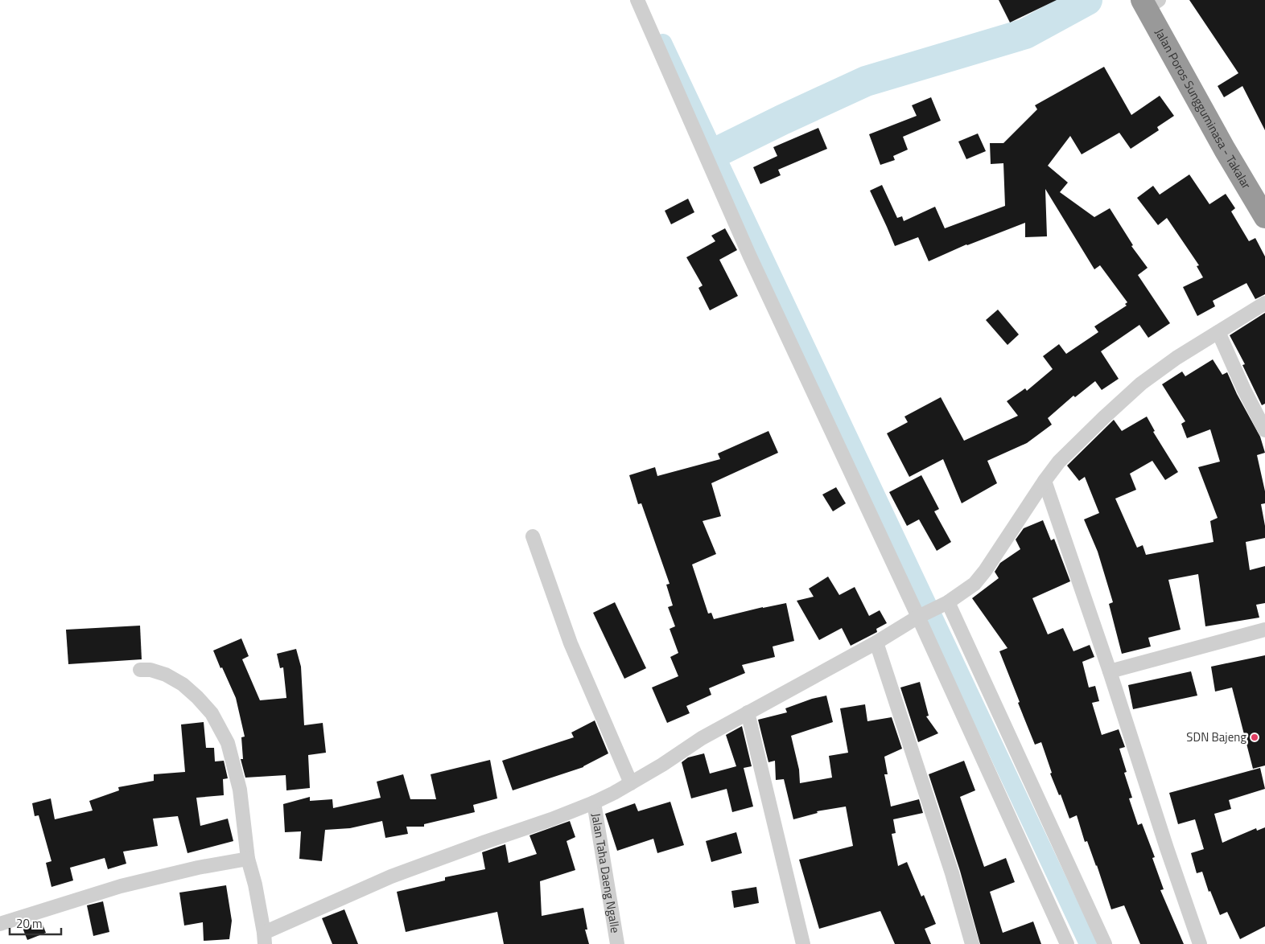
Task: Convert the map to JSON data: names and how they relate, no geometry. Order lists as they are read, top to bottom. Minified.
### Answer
{"streets":{"highway":["Jalan Poros Sungguminasa - Takalar"],"street":["Jalan Taha Daeng Ngalle"]},"places":["SDN Bajeng"],"scale_bar":"20 m"}
